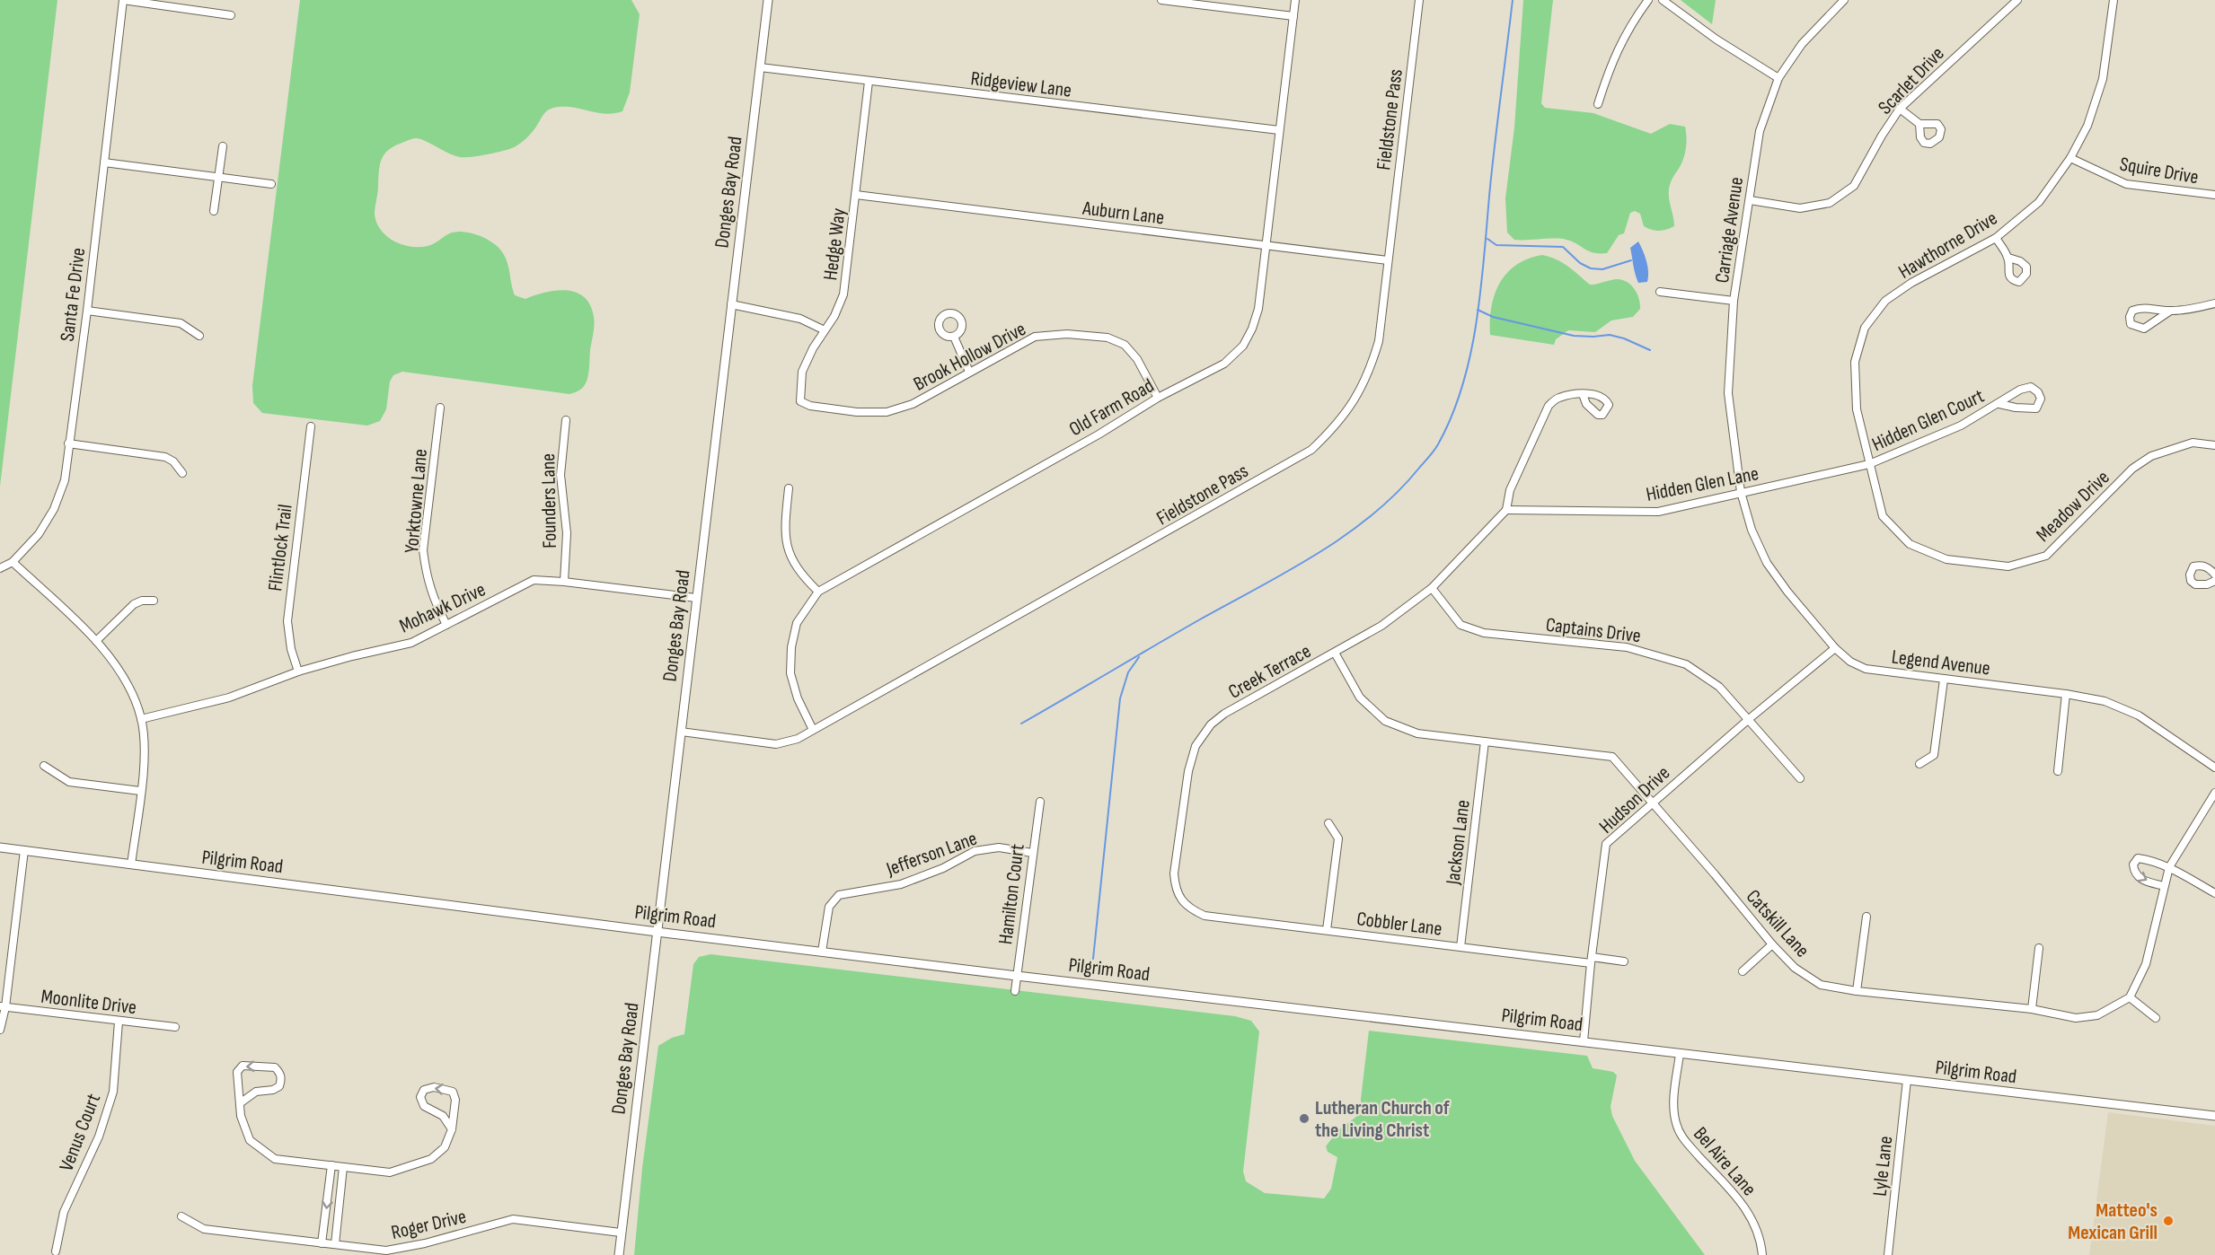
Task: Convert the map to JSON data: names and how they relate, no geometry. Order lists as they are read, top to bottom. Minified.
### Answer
{"streets":{"street":["Scarlet Drive","Ridgeview Lane","Fieldstone Pass","Squire Drive","Donges Bay Road","Auburn Lane","Carriage Avenue","Hedge Way","Hawthorne Drive","Santa Fe Drive","Brook Hollow Drive","Old Farm Road","Hidden Glen Court","Hidden Glen Lane","Yorktowne Lane","Founders Lane","Meadow Drive","Flintlock Trail","Mohawk Drive","Captains Drive","Legend Avenue","Creek Terrace","Hudson Drive","Jackson Lane","Jefferson Lane","Pilgrim Road","Hamilton Court","Cobbler Lane","Catskill Lane","Moonlite Drive","Venus Court","Bel Aire Lane","Lyle Lane","Roger Drive"]},"crossings":[["Scarlet Drive","Carriage Avenue"],["Ridgeview Lane","Donges Bay Road"],["Ridgeview Lane","Hedge Way"],["Ridgeview Lane","Old Farm Road"],["Fieldstone Pass","Donges Bay Road"],["Fieldstone Pass","Auburn Lane"],["Fieldstone Pass","Old Farm Road"],["Squire Drive","Hawthorne Drive"],["Donges Bay Road","Mohawk Drive"],["Donges Bay Road","Pilgrim Road"],["Donges Bay Road","Roger Drive"],["Auburn Lane","Hedge Way"],["Auburn Lane","Old Farm Road"],["Carriage Avenue","Hidden Glen Lane"],["Carriage Avenue","Legend Avenue"],["Hedge Way","Brook Hollow Drive"],["Hawthorne Drive","Hidden Glen Court"],["Hawthorne Drive","Hidden Glen Lane"],["Hawthorne Drive","Meadow Drive"],["Brook Hollow Drive","Old Farm Road"],["Hidden Glen Court","Hidden Glen Lane"],["Hidden Glen Court","Meadow Drive"],["Hidden Glen Lane","Meadow Drive"],["Hidden Glen Lane","Legend Avenue"],["Hidden Glen Lane","Creek Terrace"],["Yorktowne Lane","Mohawk Drive"],["Founders Lane","Mohawk Drive"],["Flintlock Trail","Mohawk Drive"],["Captains Drive","Creek Terrace"],["Captains Drive","Hudson Drive"],["Legend Avenue","Hudson Drive"],["Creek Terrace","Cobbler Lane"],["Creek Terrace","Catskill Lane"],["Hudson Drive","Pilgrim Road"],["Hudson Drive","Cobbler Lane"],["Hudson Drive","Catskill Lane"],["Jackson Lane","Cobbler Lane"],["Jackson Lane","Catskill Lane"],["Jefferson Lane","Pilgrim Road"],["Jefferson Lane","Hamilton Court"],["Pilgrim Road","Hamilton Court"],["Pilgrim Road","Bel Aire Lane"],["Pilgrim Road","Lyle Lane"],["Moonlite Drive","Venus Court"]],"places":["Lutheran Church of the Living Christ","Matteo's Mexican Grill"]}
